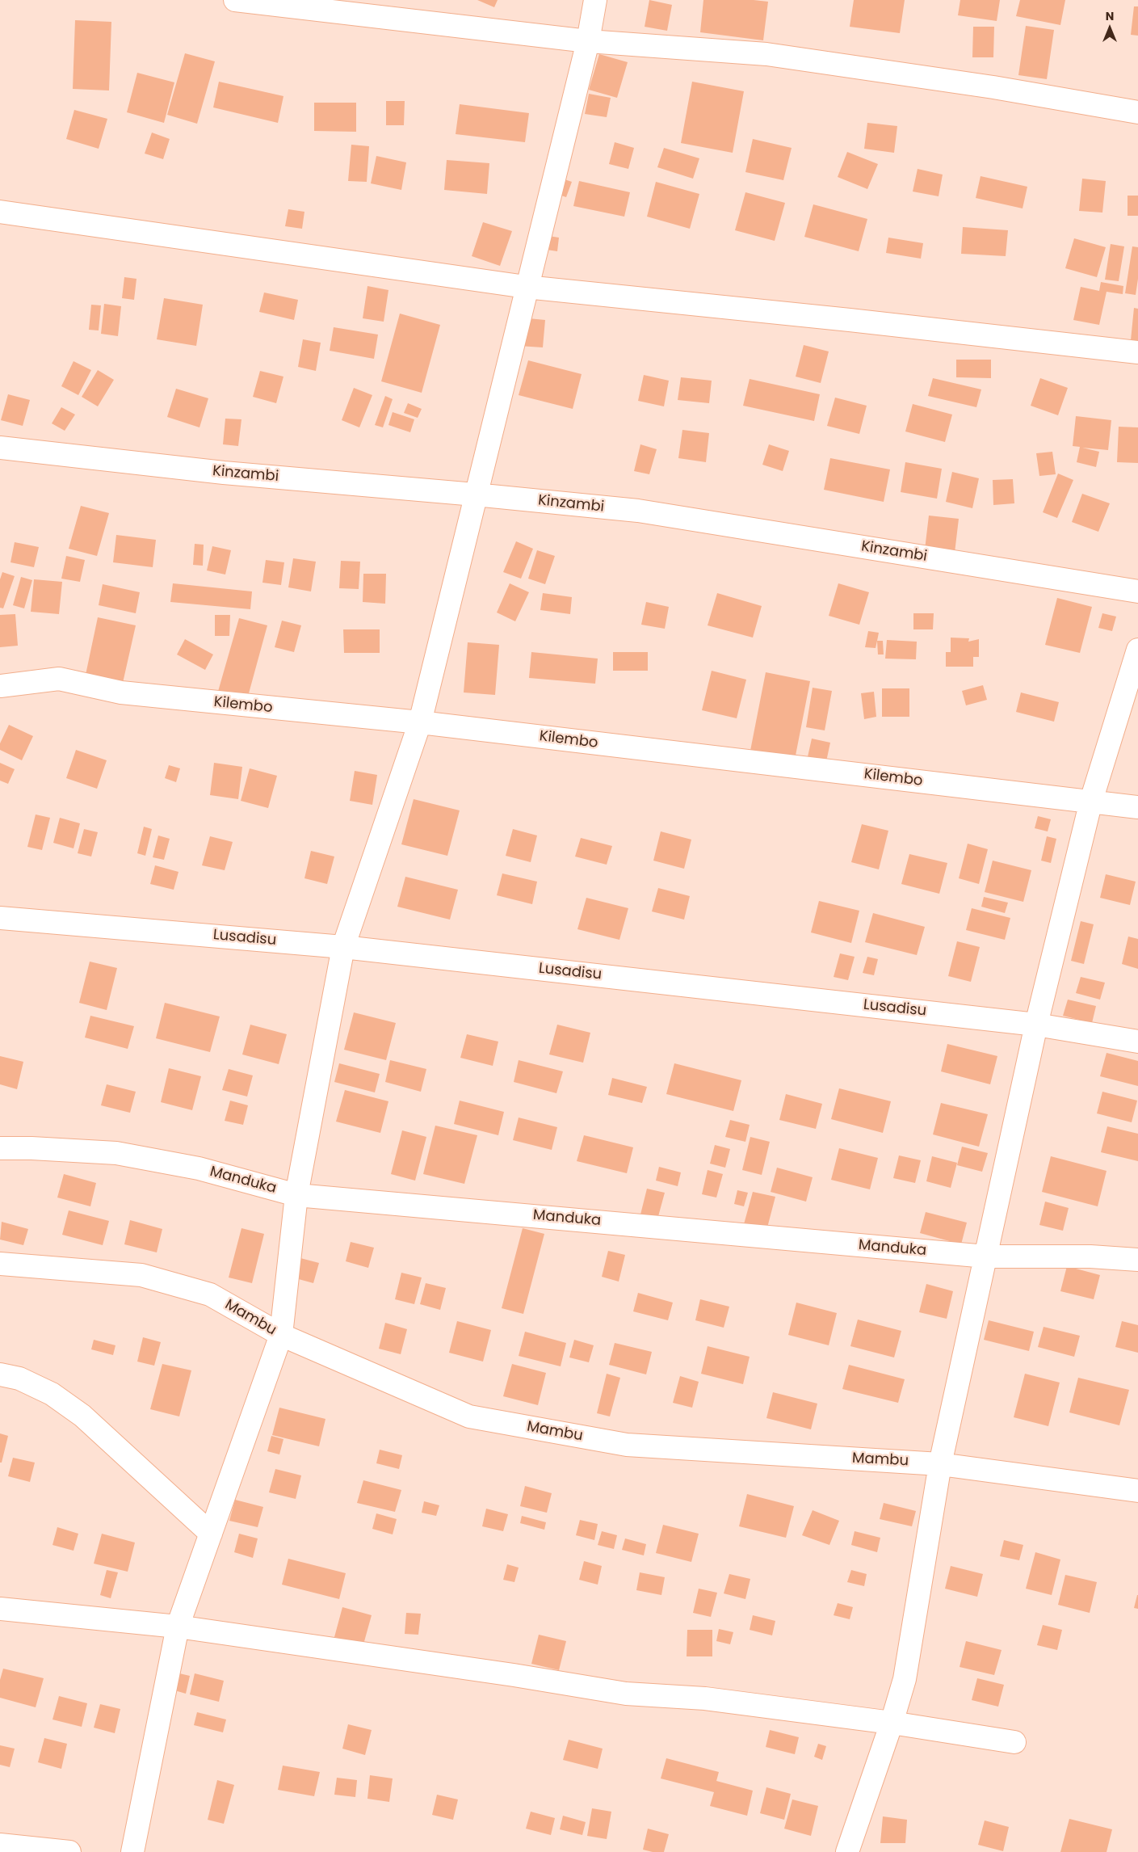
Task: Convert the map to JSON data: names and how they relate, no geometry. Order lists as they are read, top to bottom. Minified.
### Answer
{"streets":{"street":["Kinzambi","Kilembo","Lusadisu","Manduka","Mambu"]},"north":"top"}
